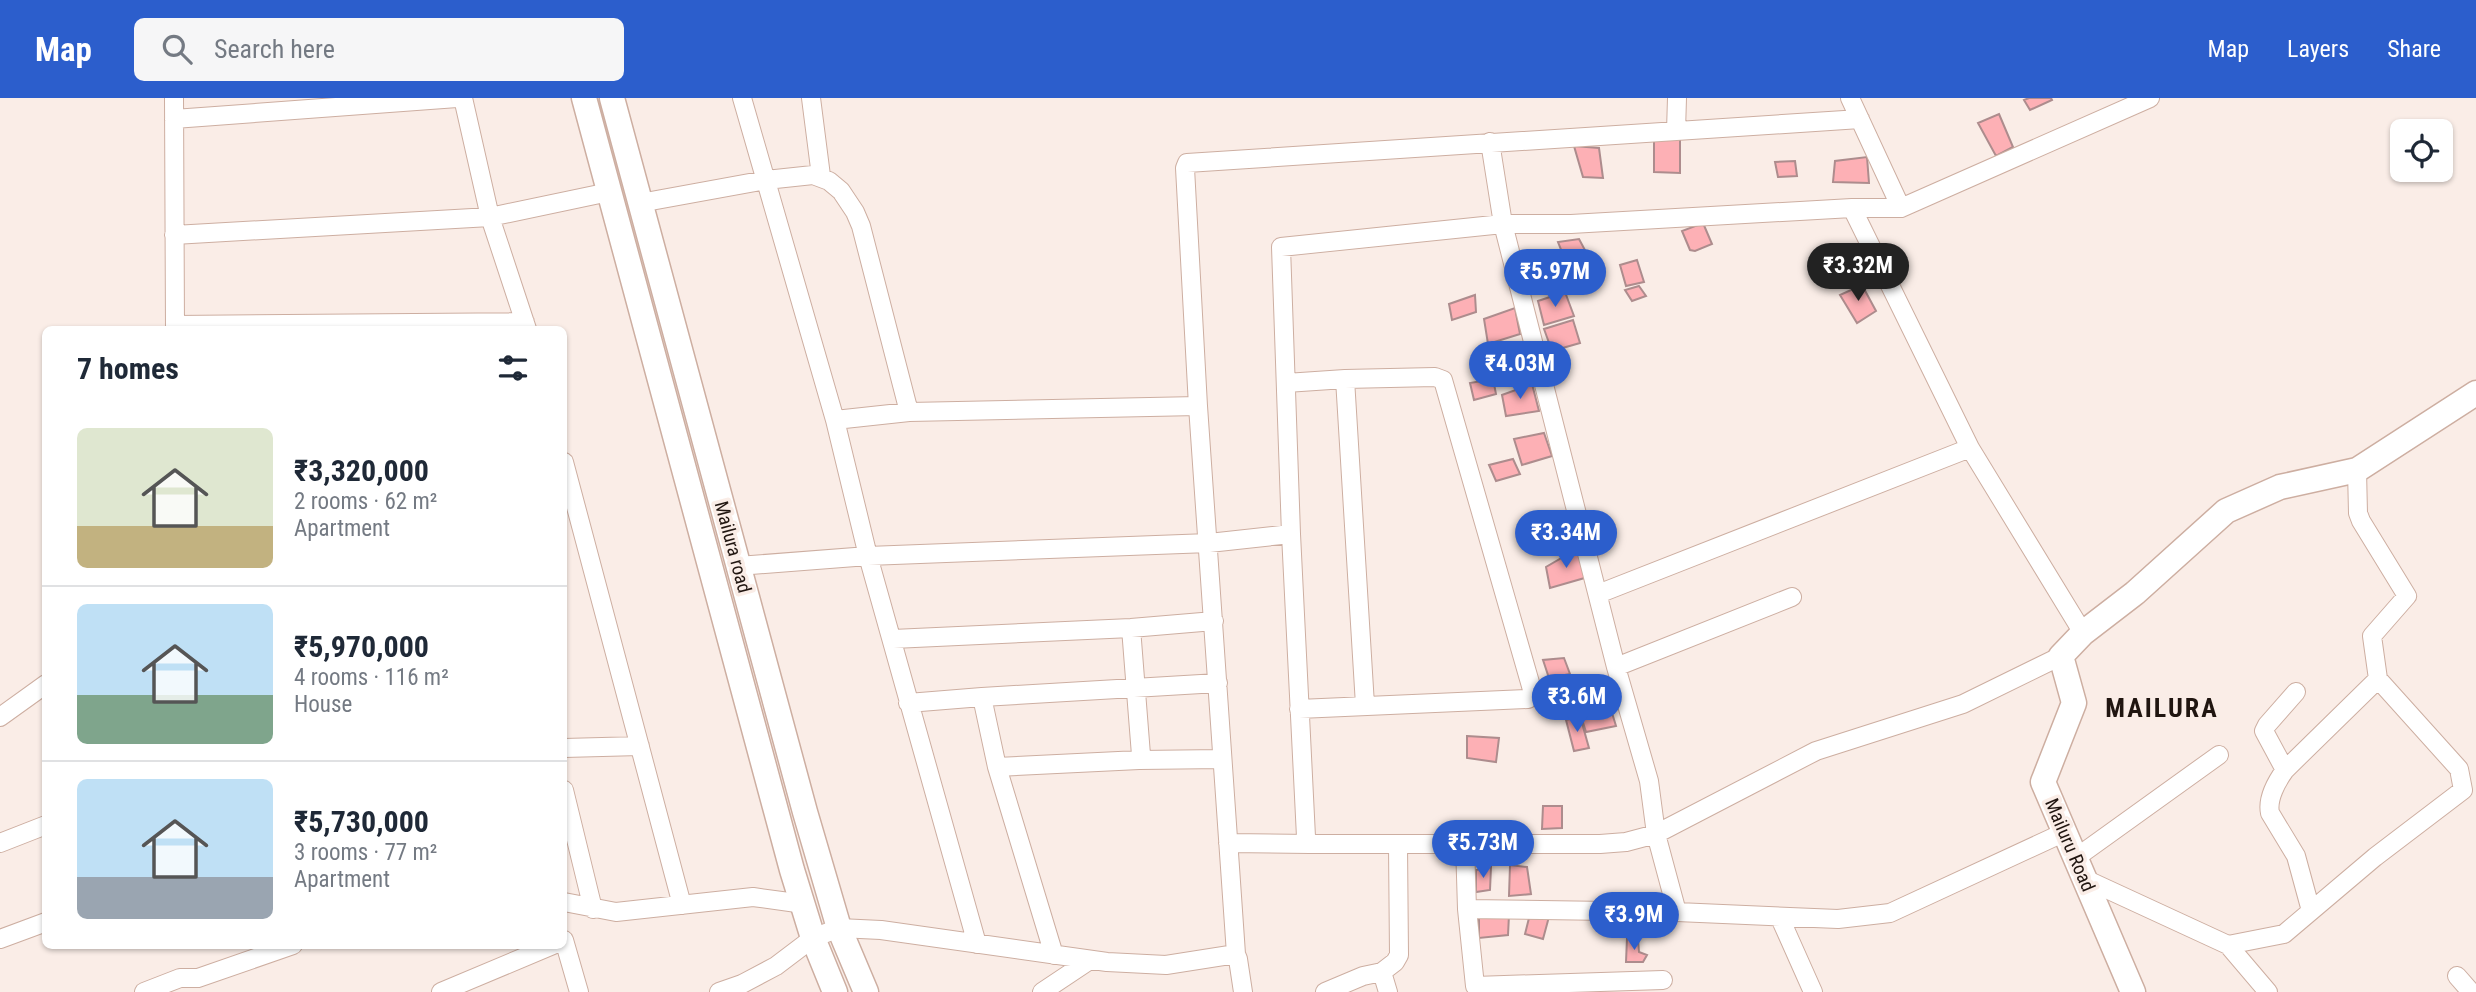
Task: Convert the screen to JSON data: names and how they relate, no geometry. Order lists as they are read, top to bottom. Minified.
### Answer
{"streets":{"street":["Mailura road","Mailuru Road"]},"districts":["MAILURA"],"page":{"header":"Map","search":"Search here","nav":["Map","Layers","Share"],"price":["₹3.32M","₹5.97M","₹4.03M","₹3.34M","₹3.6M","₹5.73M","₹3.9M"],"heading":"7 homes","list":[{"name":"₹3,320,000","note":"2 rooms · 62 m² · Apartment"},{"name":"₹5,970,000","note":"4 rooms · 116 m² · House"},{"name":"₹5,730,000","note":"3 rooms · 77 m² · Apartment"}]}}
